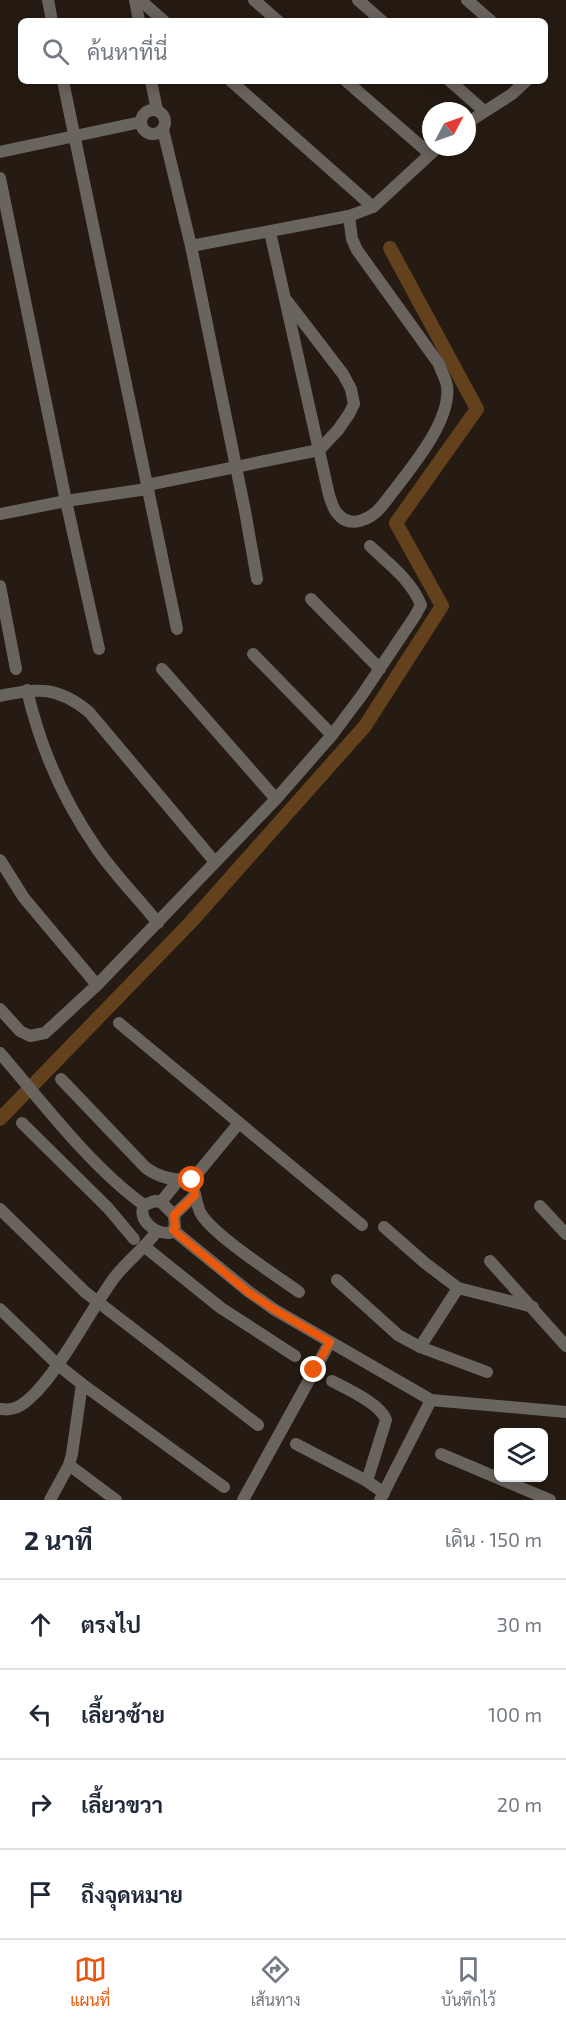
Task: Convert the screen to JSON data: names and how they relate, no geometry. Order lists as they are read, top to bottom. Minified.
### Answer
{"north":"top right","page":{"search":"ค้นหาที่นี่","heading":["2 นาที","เดิน · 150 m"],"list":[["ตรงไป","30 m"],["เลี้ยวซ้าย","100 m"],["เลี้ยวขวา","20 m"],"ถึงจุดหมาย"],"nav":["แผนที่","เส้นทาง","บันทึกไว้"]}}
